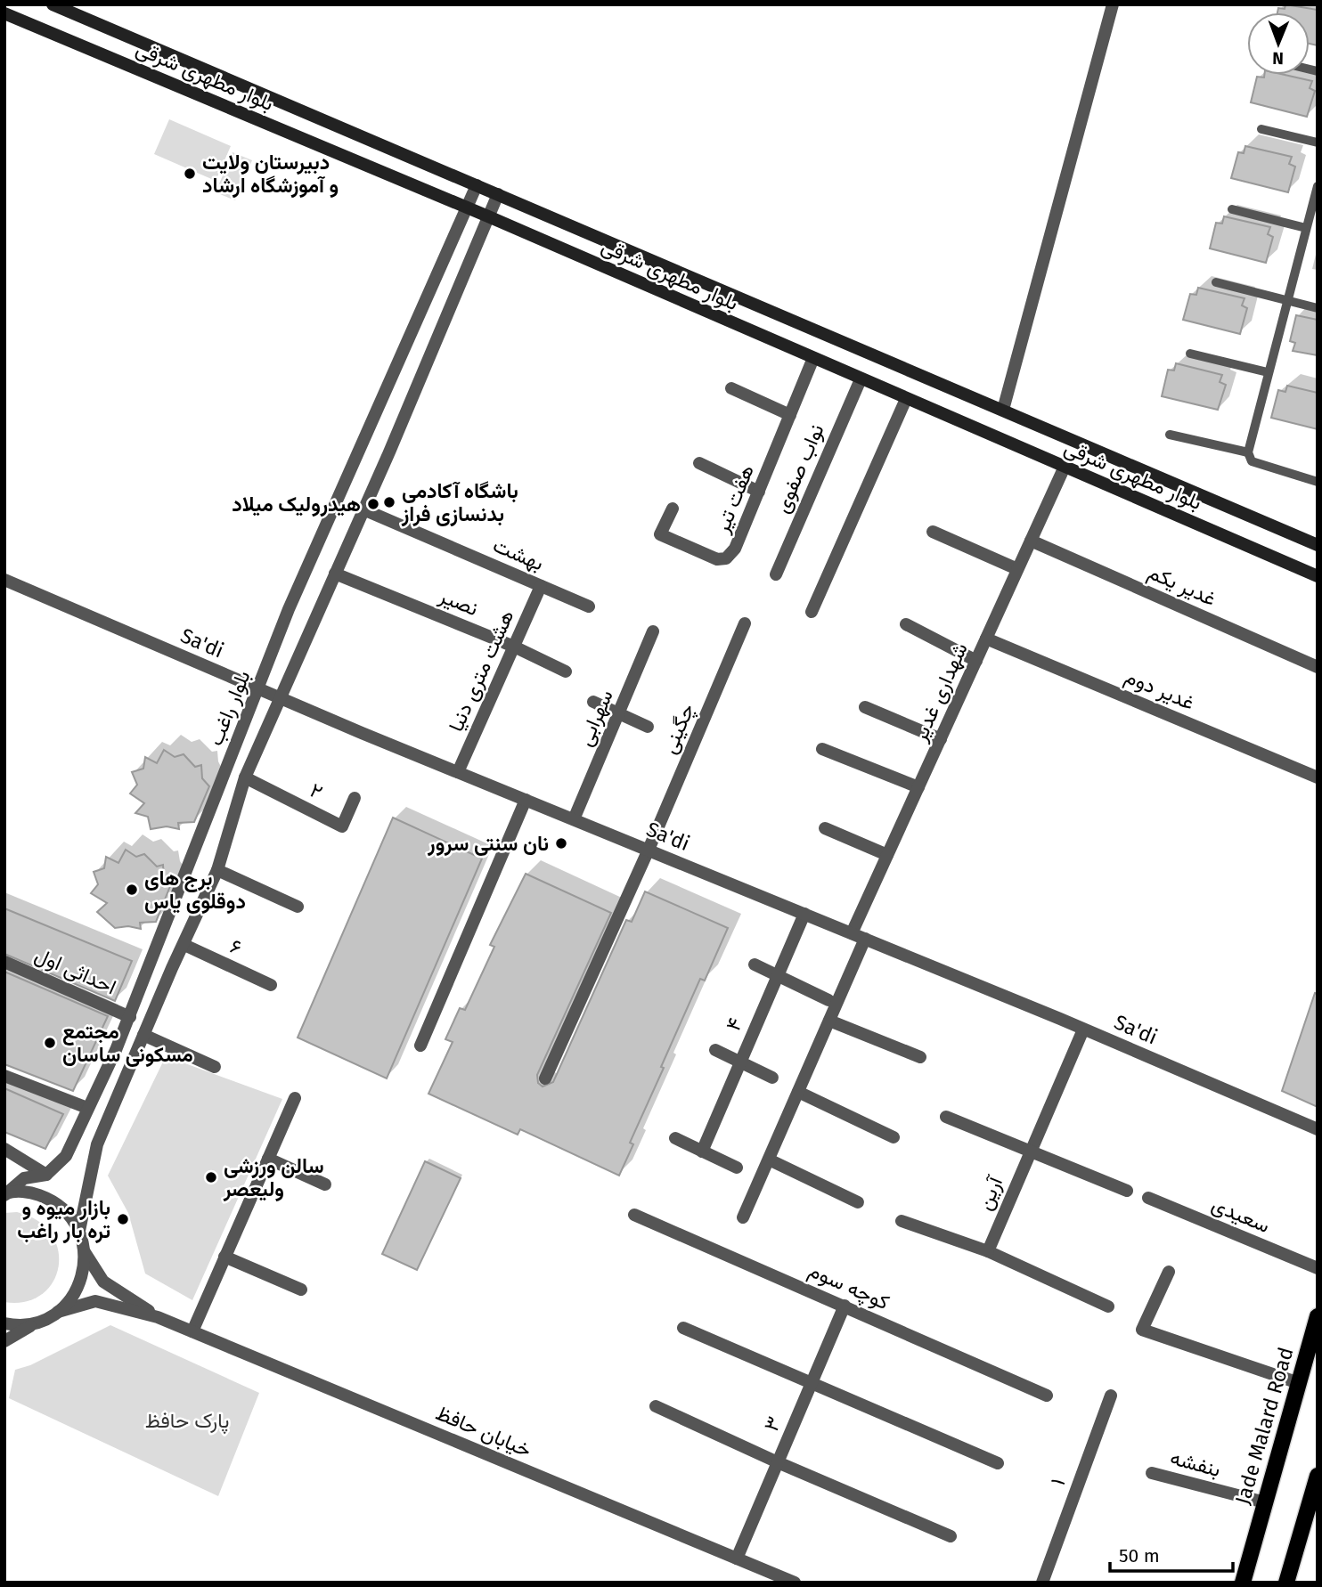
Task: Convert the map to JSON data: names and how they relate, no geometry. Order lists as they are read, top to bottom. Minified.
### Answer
{"streets":{"main road":["بلوار مطهری شرقی","Jade Malard Road"],"street":["نواب صفوی","هفت تیر","بهشت","غدیر یکم","نصیر","Sa'di","هشت متری دنیا","غدیر دوم","شهداری غدیر","بلوار راغب","سهرابی","چگینی","۲","۶","احداثی اول","۴","آرین","سعیدی","کوچه سوم","۳","خیابان حافظ","بنفشه","۱"]},"crossings":[["بلوار مطهری شرقی","نواب صفوی"],["بلوار مطهری شرقی","هفت تیر"],["بلوار مطهری شرقی","شهداری غدیر"],["بلوار مطهری شرقی","بلوار راغب"],["بهشت","هشت متری دنیا"],["بهشت","بلوار راغب"],["غدیر یکم","شهداری غدیر"],["نصیر","هشت متری دنیا"],["نصیر","بلوار راغب"],["Sa'di","هشت متری دنیا"],["Sa'di","شهداری غدیر"],["Sa'di","بلوار راغب"],["Sa'di","سهرابی"],["Sa'di","چگینی"],["Sa'di","۴"],["Sa'di","آرین"],["غدیر دوم","شهداری غدیر"],["بلوار راغب","۲"],["بلوار راغب","۶"],["بلوار راغب","احداثی اول"],["کوچه سوم","۳"],["۳","خیابان حافظ"],["Jade Malard Road","بنفشه"]],"parks":["پارک حافظ"],"places":["دبیرستان ولایت و آموزشگاه ارشاد","باشگاه آکادمی بدنسازی فراز","هیدرولیک میلاد","نان سنتی سرور","برج های دوقلوی یاس","مجتمع مسکونی ساسان","سالن ورزشی ولیعصر","بازار میوه و تره بار راغب"],"scale_bar":"50 m","north":"bottom"}
